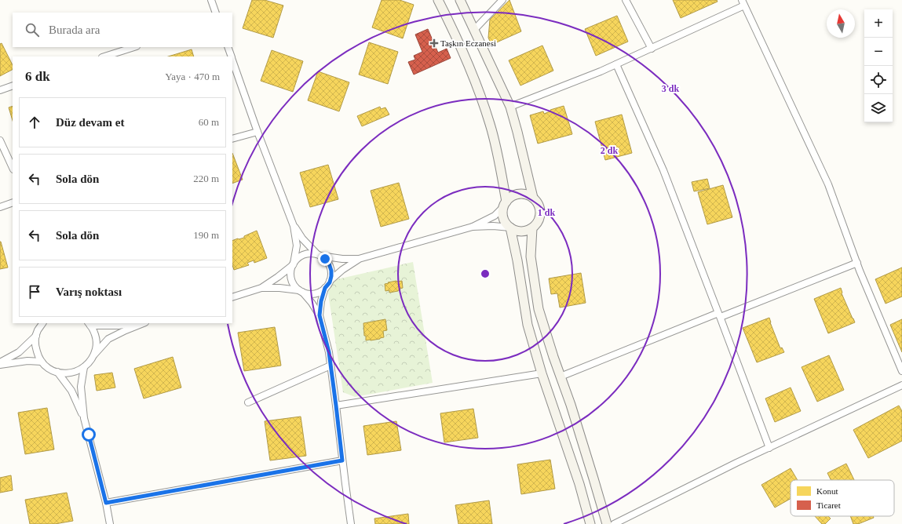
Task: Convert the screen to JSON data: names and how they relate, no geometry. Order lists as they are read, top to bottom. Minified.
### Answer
{"places":{"health":["Taşkın Eczanesi"]},"legend":["Konut","Ticaret"],"north":"top","page":{"map_buttons":["+","−"],"search":"Burada ara","heading":["6 dk","Yaya · 470 m"],"list":[["Düz devam et","60 m"],["Sola dön","220 m"],["Sola dön","190 m"],"Varış noktası"]},"rings":["3 dk","2 dk","1 dk"]}
